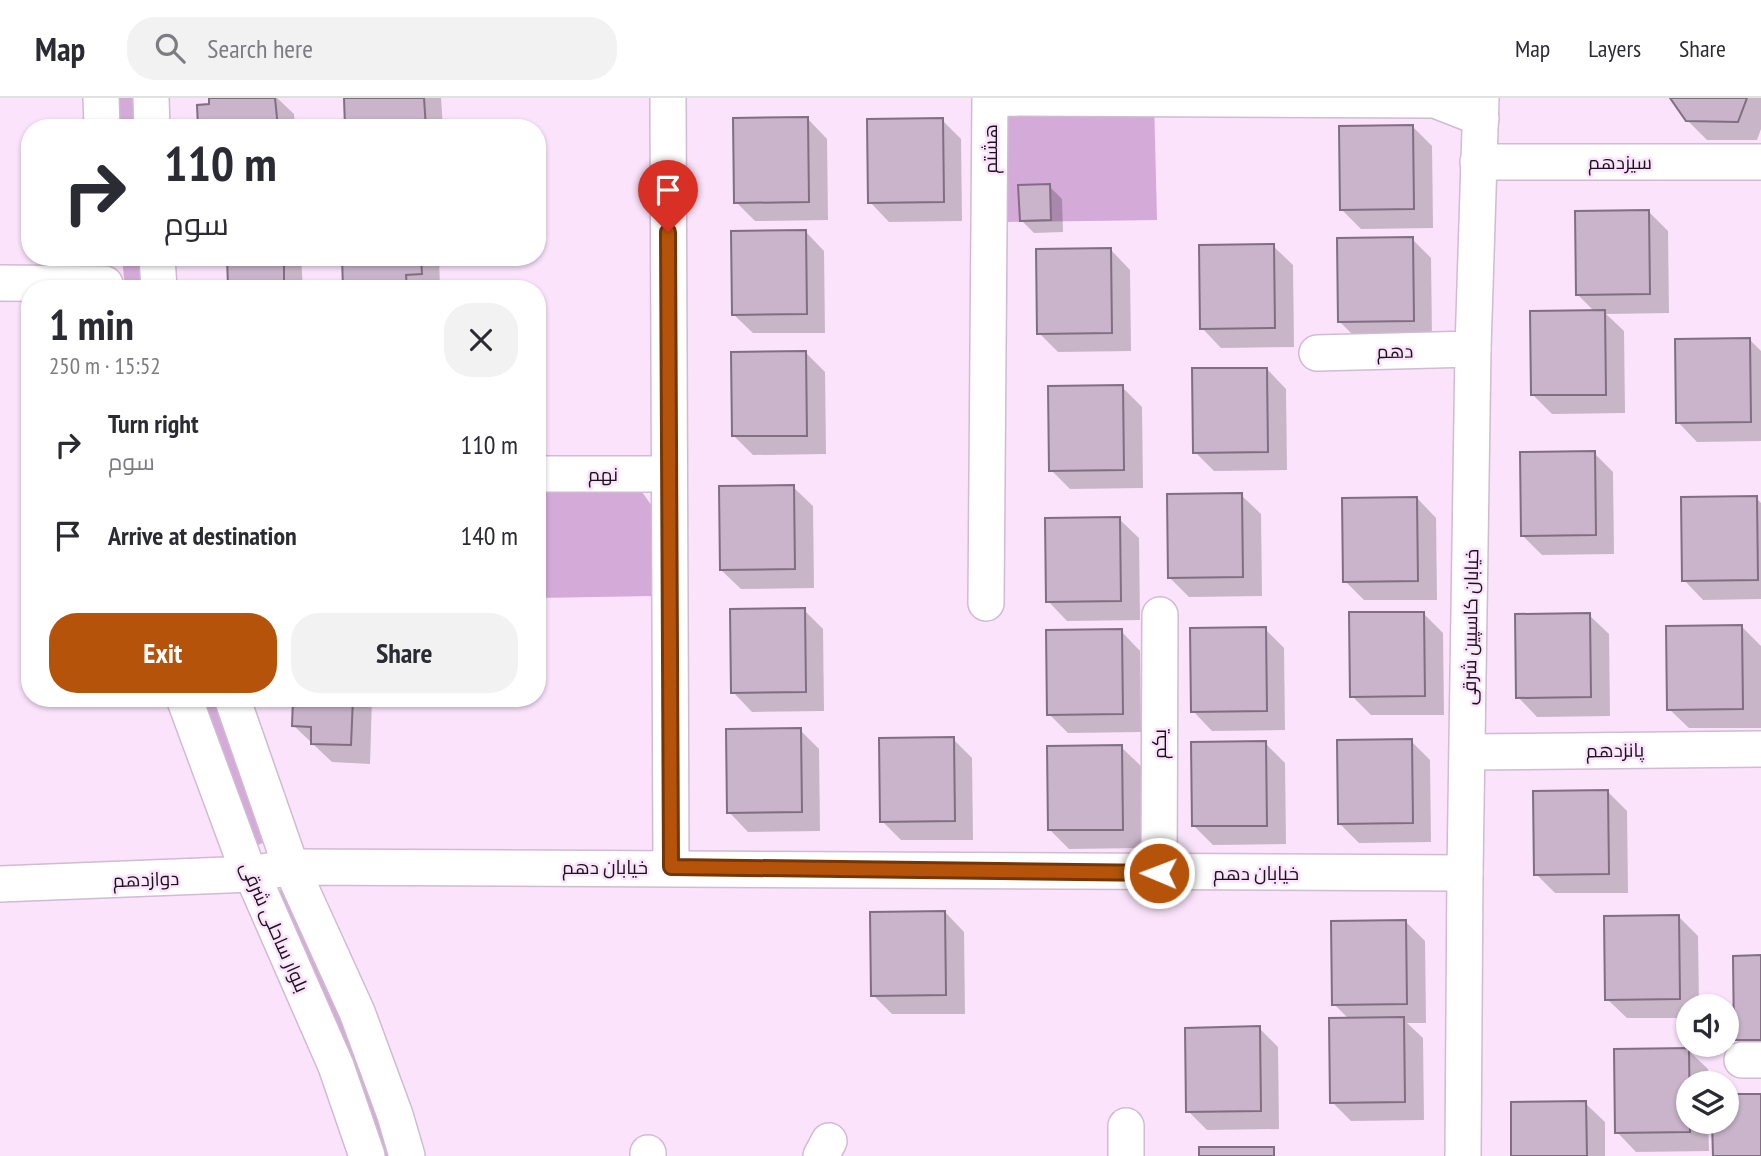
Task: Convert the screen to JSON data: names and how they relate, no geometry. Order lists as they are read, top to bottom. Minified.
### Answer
{"streets":{"street":["هشتم","سیزدهم","دهم","نهم","خیابان کاسپین شرقی","یکم","پانزدهم","خیابان دهم","دوازدهم","بلوار ساحلی شرقی"]},"crossings":[["سیزدهم","خیابان کاسپین شرقی"],["دهم","خیابان کاسپین شرقی"],["خیابان کاسپین شرقی","پانزدهم"],["خیابان کاسپین شرقی","خیابان دهم"],["یکم","خیابان دهم"],["خیابان دهم","دوازدهم"],["خیابان دهم","بلوار ساحلی شرقی"],["دوازدهم","بلوار ساحلی شرقی"]],"page":{"header":"Map","search":"Search here","nav":["Map","Layers","Share"],"turn":["110 m","سوم"],"heading":["1 min","250 m · 15:52"],"list":[{"name":"Turn right","note":"سوم","value":"110 m"},{"name":"Arrive at destination","value":"140 m"}],"buttons":["Exit","Share"]}}
